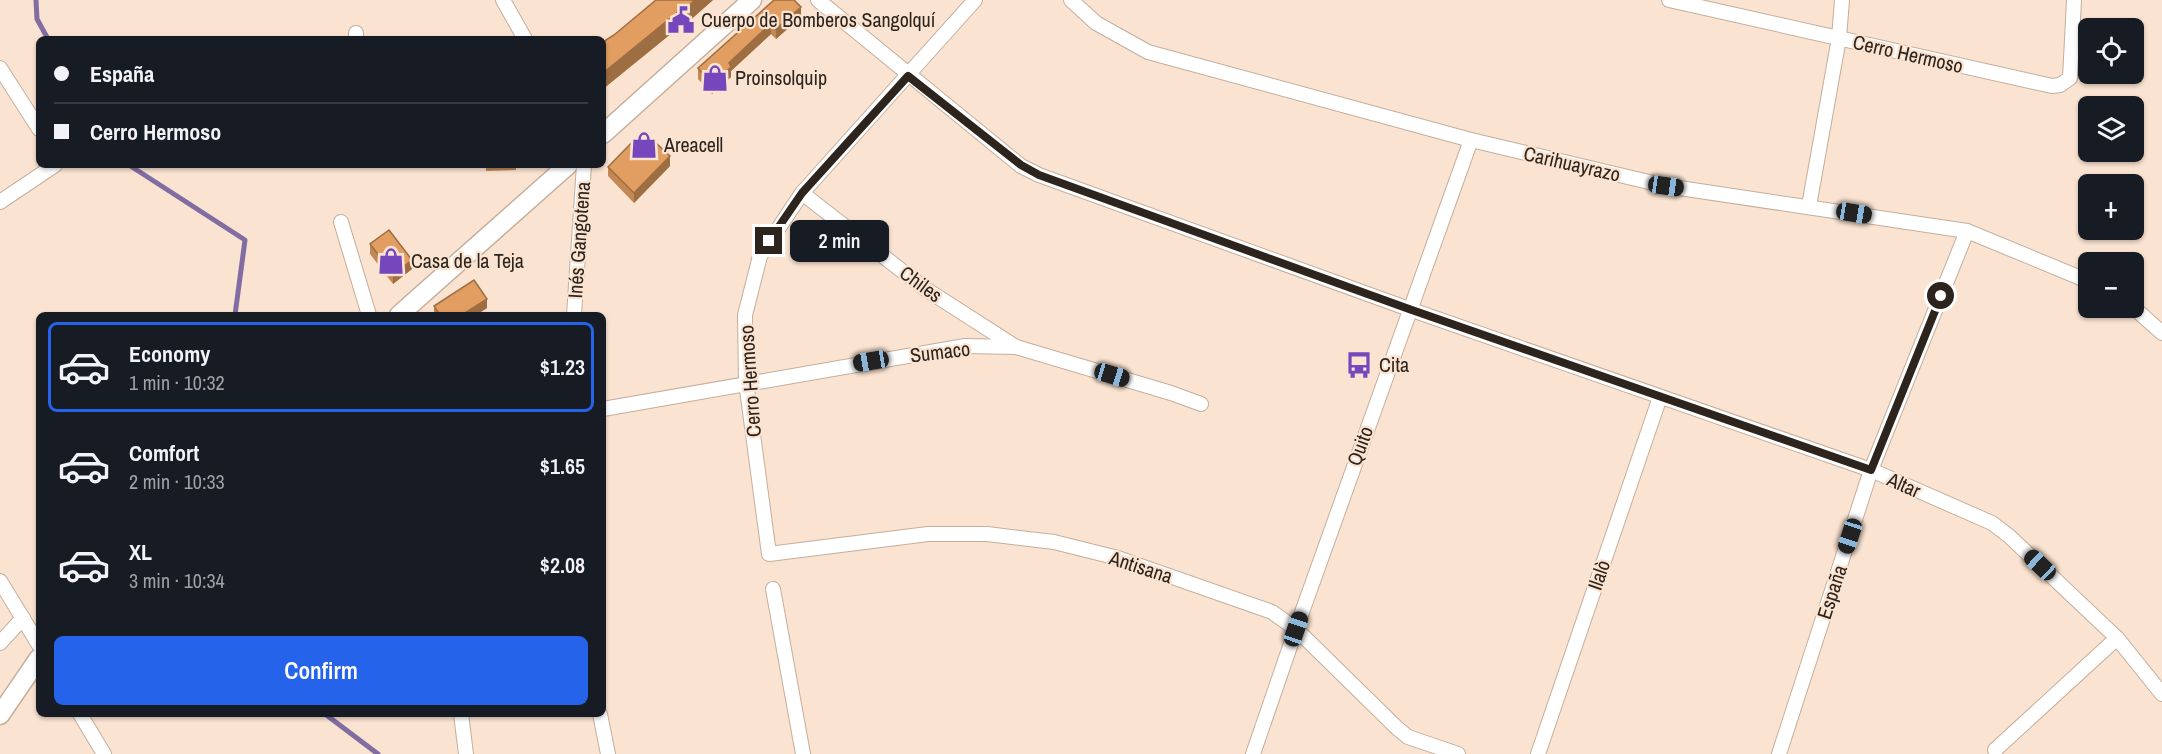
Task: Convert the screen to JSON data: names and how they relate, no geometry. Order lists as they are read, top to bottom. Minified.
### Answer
{"streets":{"street":["Cerro Hermoso","Carihuayrazo","Inés Gangotena","Chiles","Sumaco","Quito","Altar","Antisana","Ilalò","España"]},"crossings":[["Cerro Hermoso","Chiles"],["Cerro Hermoso","Sumaco"],["Cerro Hermoso","Altar"],["Cerro Hermoso","Antisana"],["Carihuayrazo","Quito"],["Carihuayrazo","España"],["Chiles","Sumaco"],["Quito","Altar"],["Quito","Antisana"],["Altar","Ilalò"],["Altar","España"]],"places":{"public building":["Cuerpo de Bomberos Sangolquí"],"shop":["Proinsolquip","Areacell","Casa de la Teja"],"bus stop":["Cita"]},"page":{"map_buttons":["+","−"],"banner":["España","Cerro Hermoso"],"bubble":"2 min","list":[{"name":"Economy","note":"1 min · 10:32","value":"$1.23"},{"name":"Comfort","note":"2 min · 10:33","value":"$1.65"},{"name":"XL","note":"3 min · 10:34","value":"$2.08"}],"buttons":"Confirm"}}
